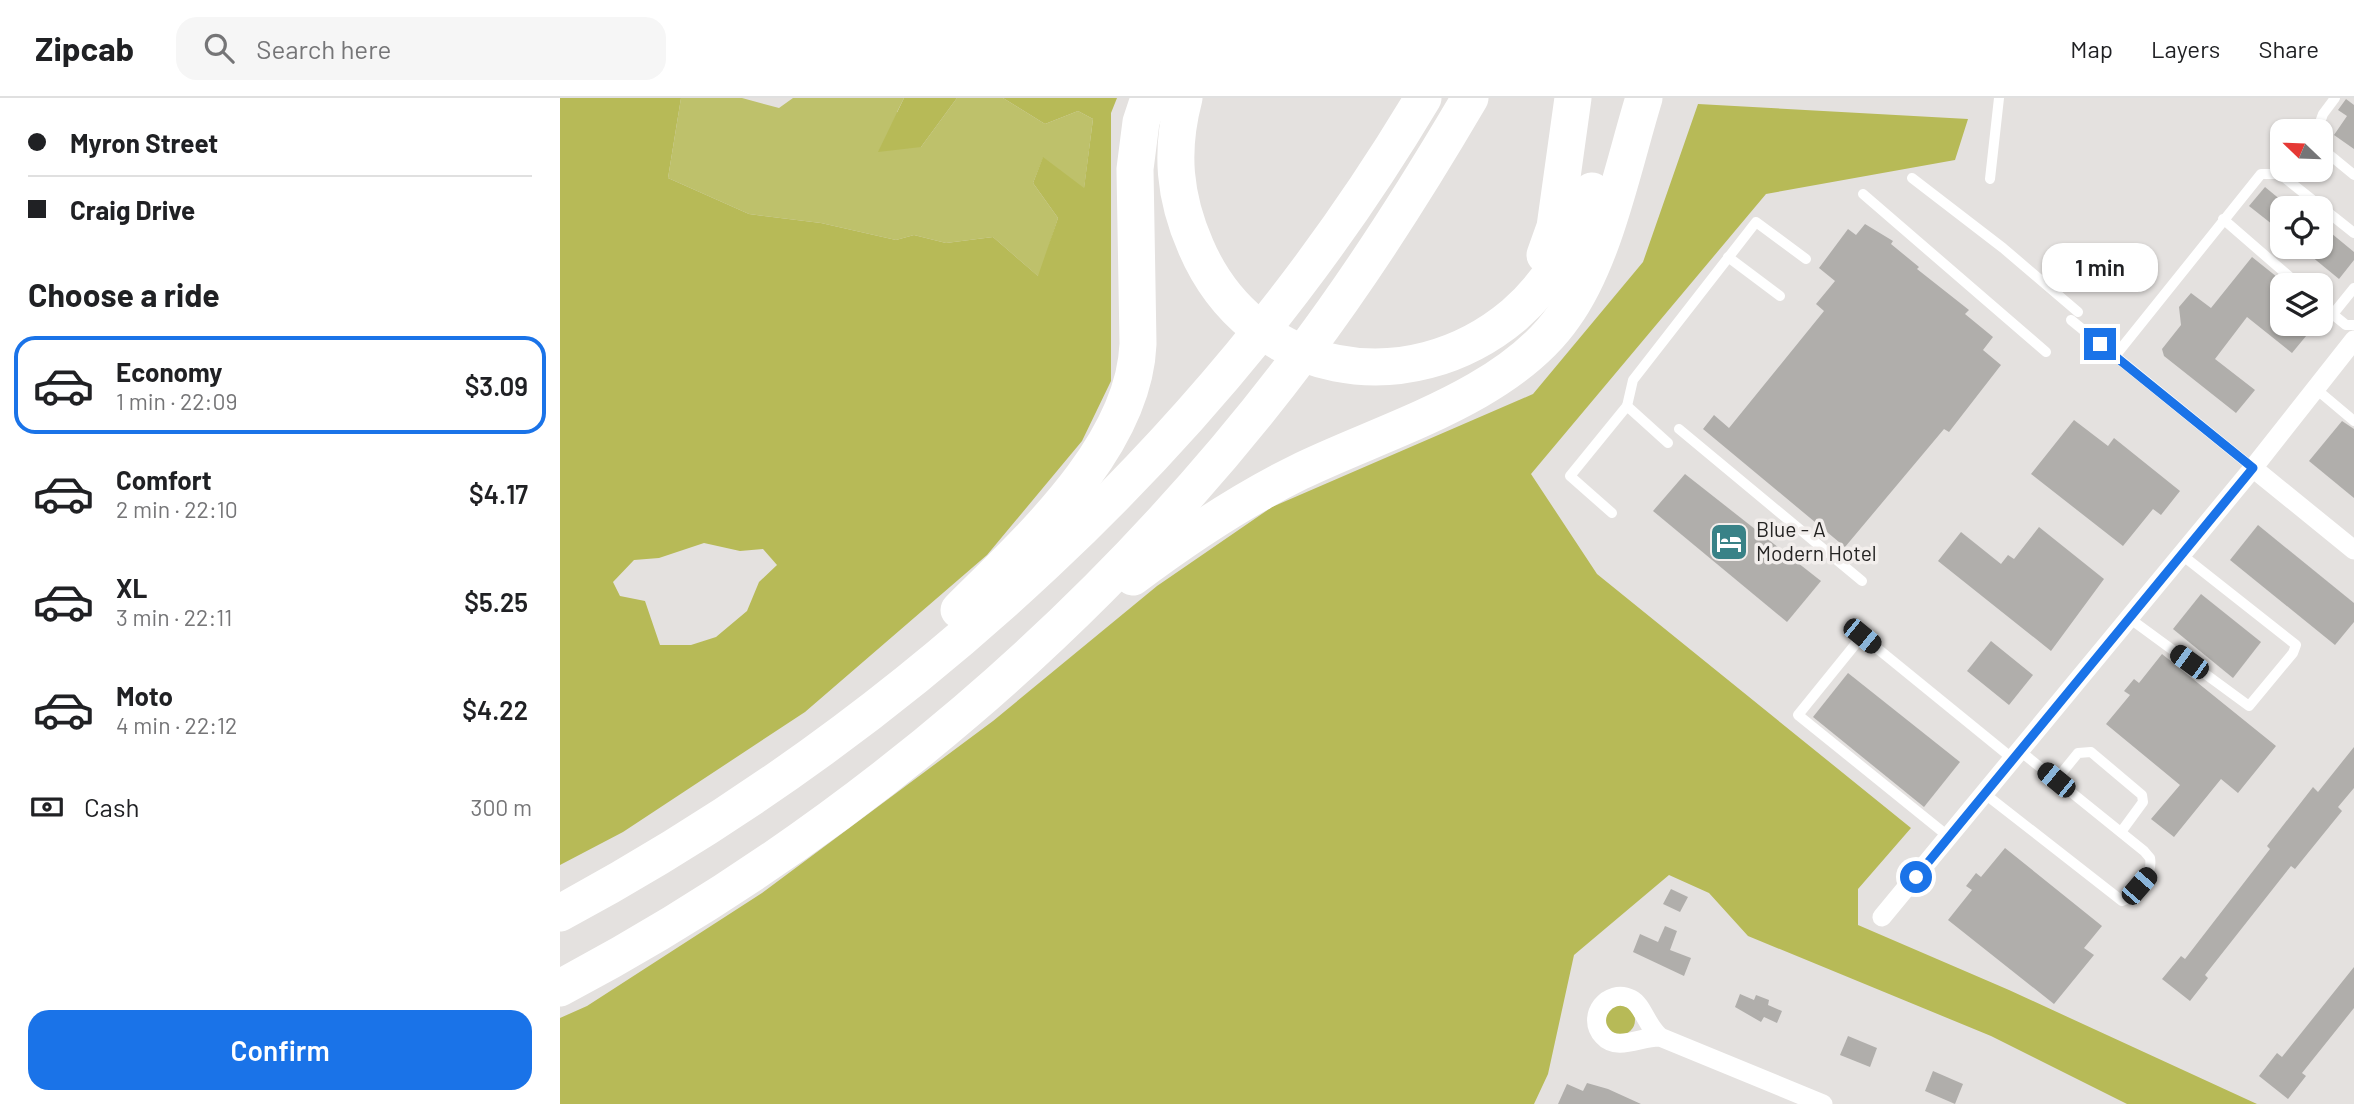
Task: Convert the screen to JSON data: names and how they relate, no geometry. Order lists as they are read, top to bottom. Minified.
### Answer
{"places":{"hotel":["Blue - A Modern Hotel"]},"north":"top left","page":{"header":"Zipcab","search":"Search here","nav":["Map","Layers","Share"],"banner":["Myron Street","Craig Drive"],"bubble":"1 min","heading":"Choose a ride","list":[{"name":"Economy","note":"1 min · 22:09","value":"$3.09"},{"name":"Comfort","note":"2 min · 22:10","value":"$4.17"},{"name":"XL","note":"3 min · 22:11","value":"$5.25"},{"name":"Moto","note":"4 min · 22:12","value":"$4.22"}],"pay":["Cash","300 m"],"buttons":"Confirm"}}
